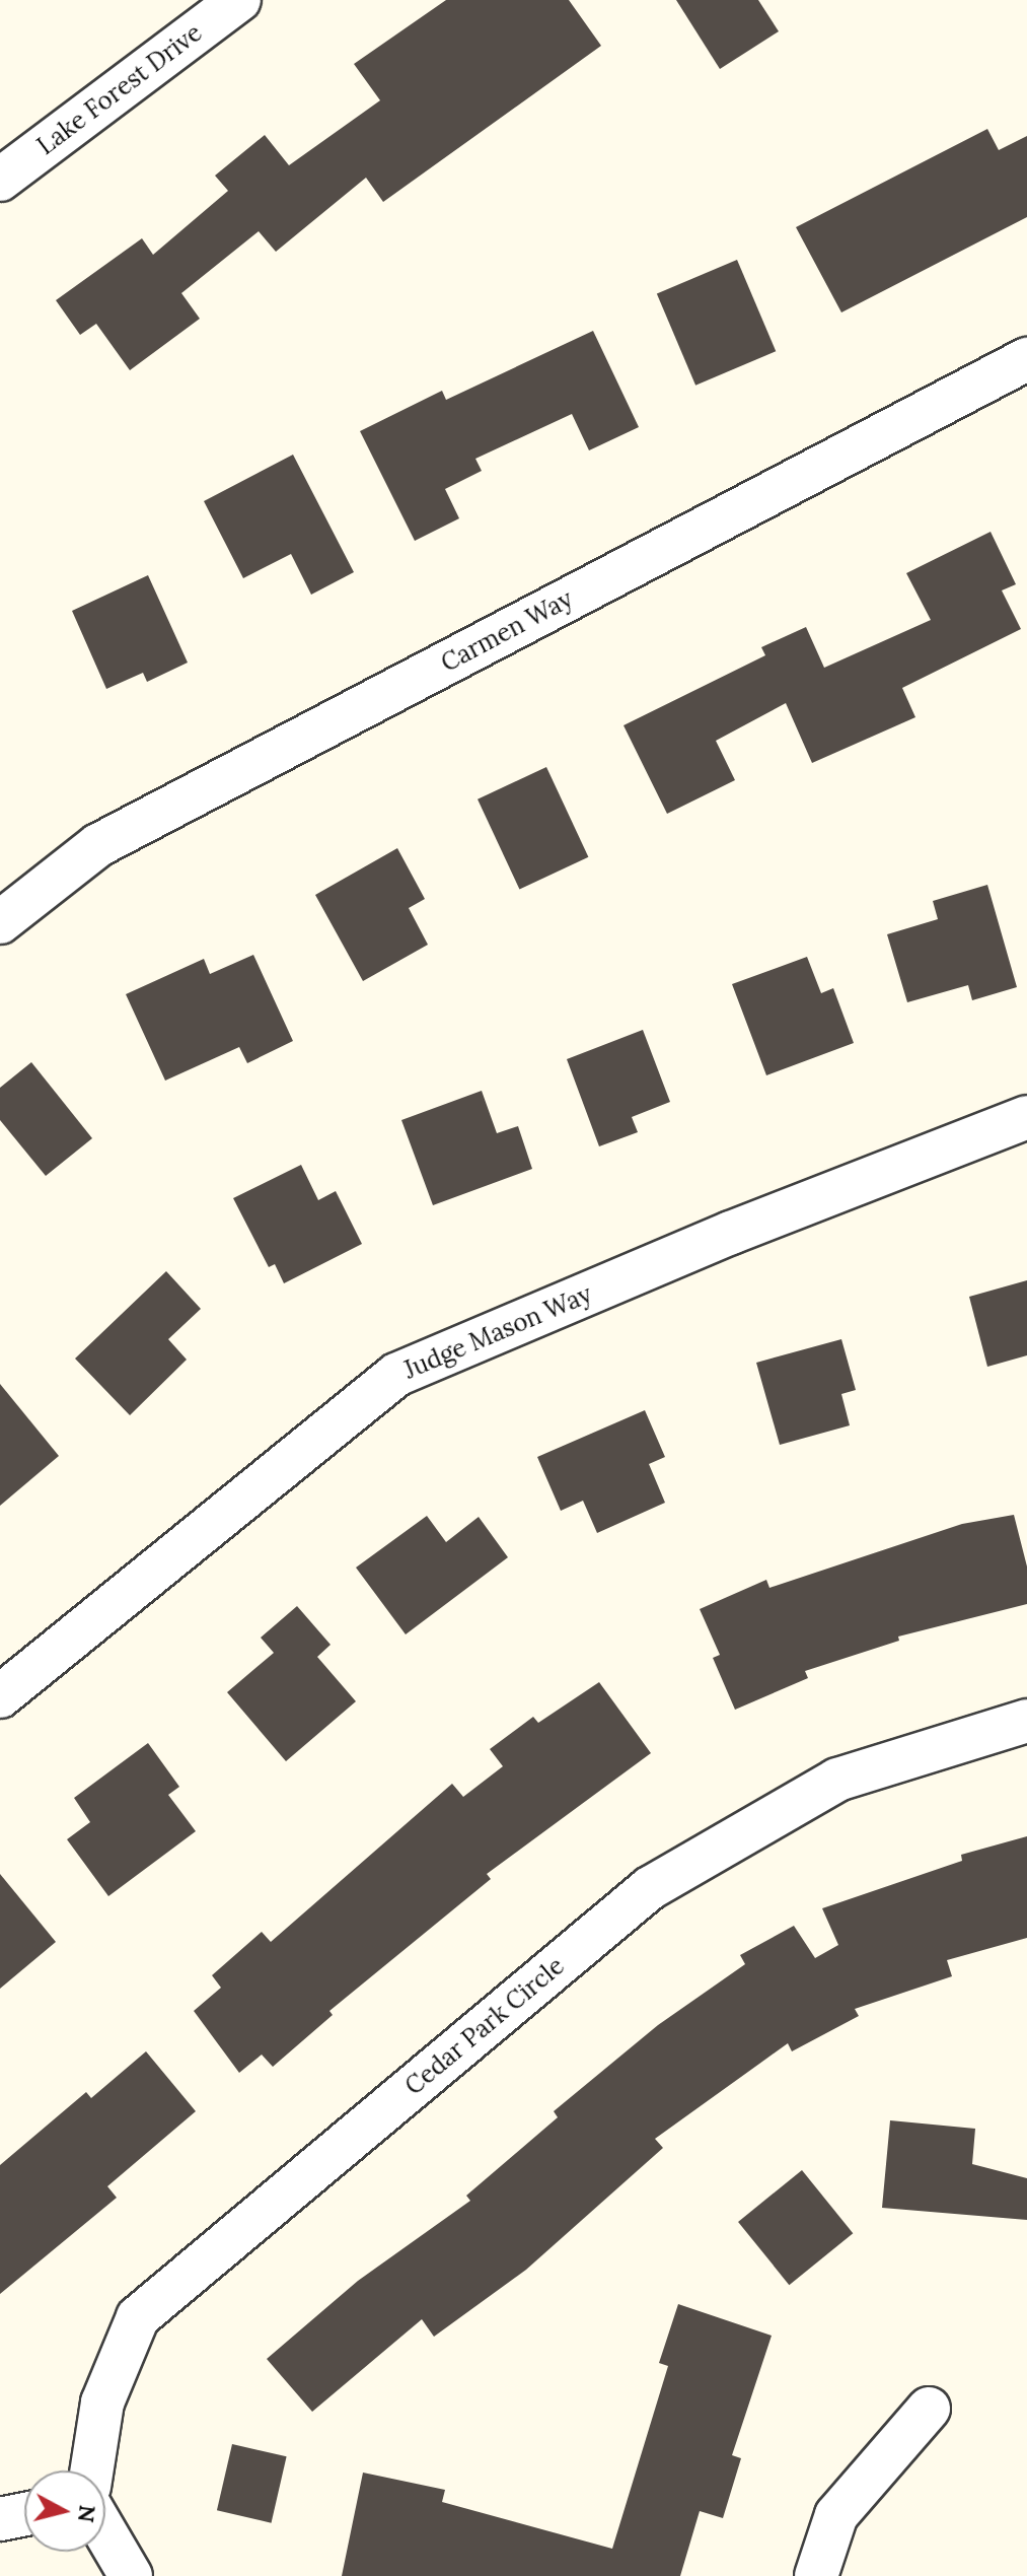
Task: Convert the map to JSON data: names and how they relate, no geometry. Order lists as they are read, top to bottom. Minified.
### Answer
{"streets":{"street":["Lake Forest Drive","Carmen Way","Judge Mason Way","Cedar Park Circle"]},"north":"right"}
